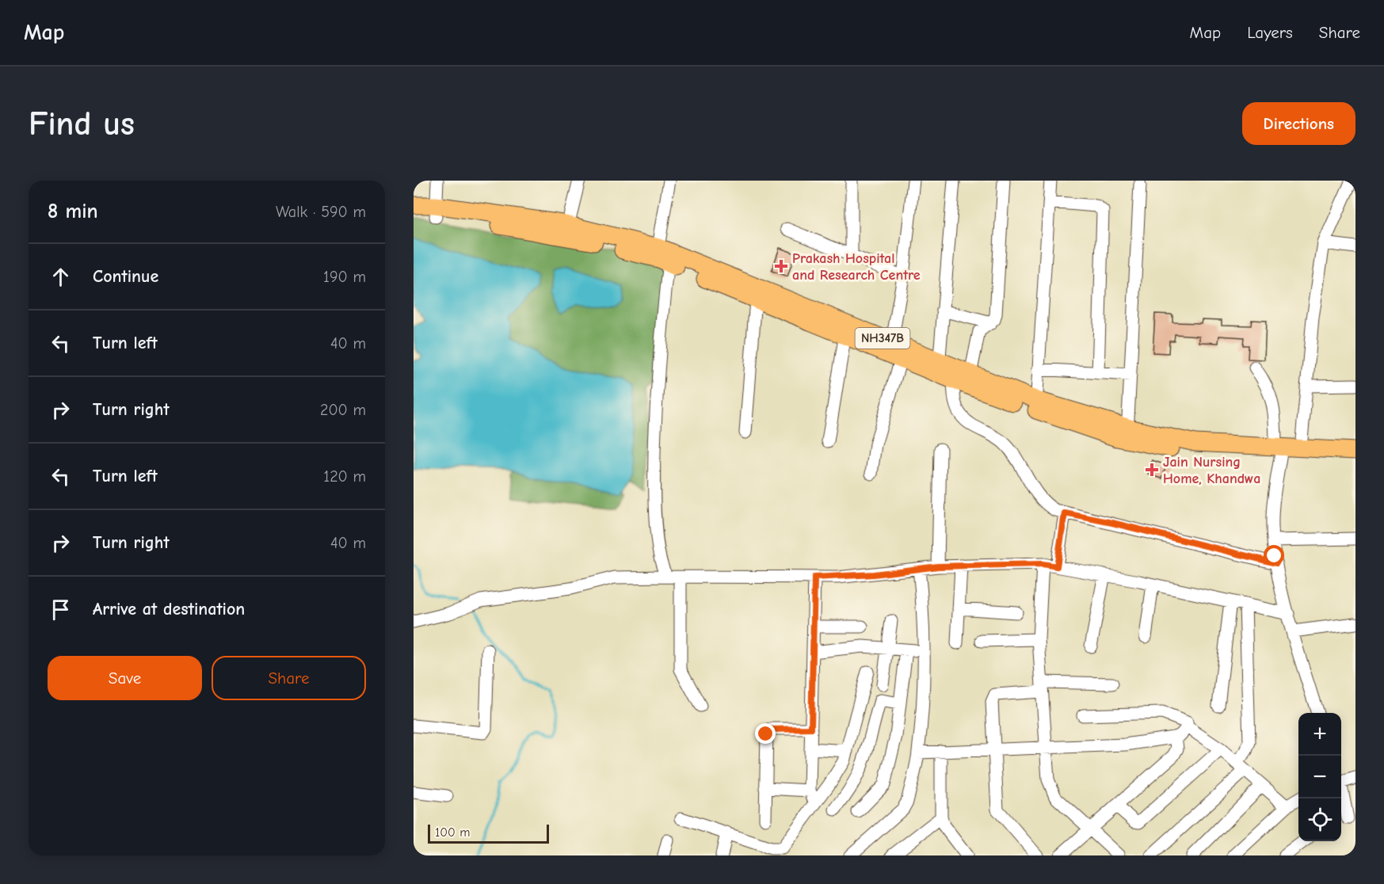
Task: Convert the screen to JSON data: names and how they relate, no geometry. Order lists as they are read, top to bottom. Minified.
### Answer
{"streets":{"highway":["NH347B"]},"places":{"health":["Prakash Hospital and Research Centre","Jain Nursing Home, Khandwa"]},"scale_bar":"100 m","page":{"header":"Map","nav":["Map","Layers","Share"],"buttons":["Directions",["Save","Share"]],"title":"Find us","heading":["8 min","Walk · 590 m"],"list":[["Continue","190 m"],["Turn left","40 m"],["Turn right","200 m"],["Turn left","120 m"],["Turn right","40 m"],"Arrive at destination"],"map_buttons":["+","−"],"scale":"100 m"}}
